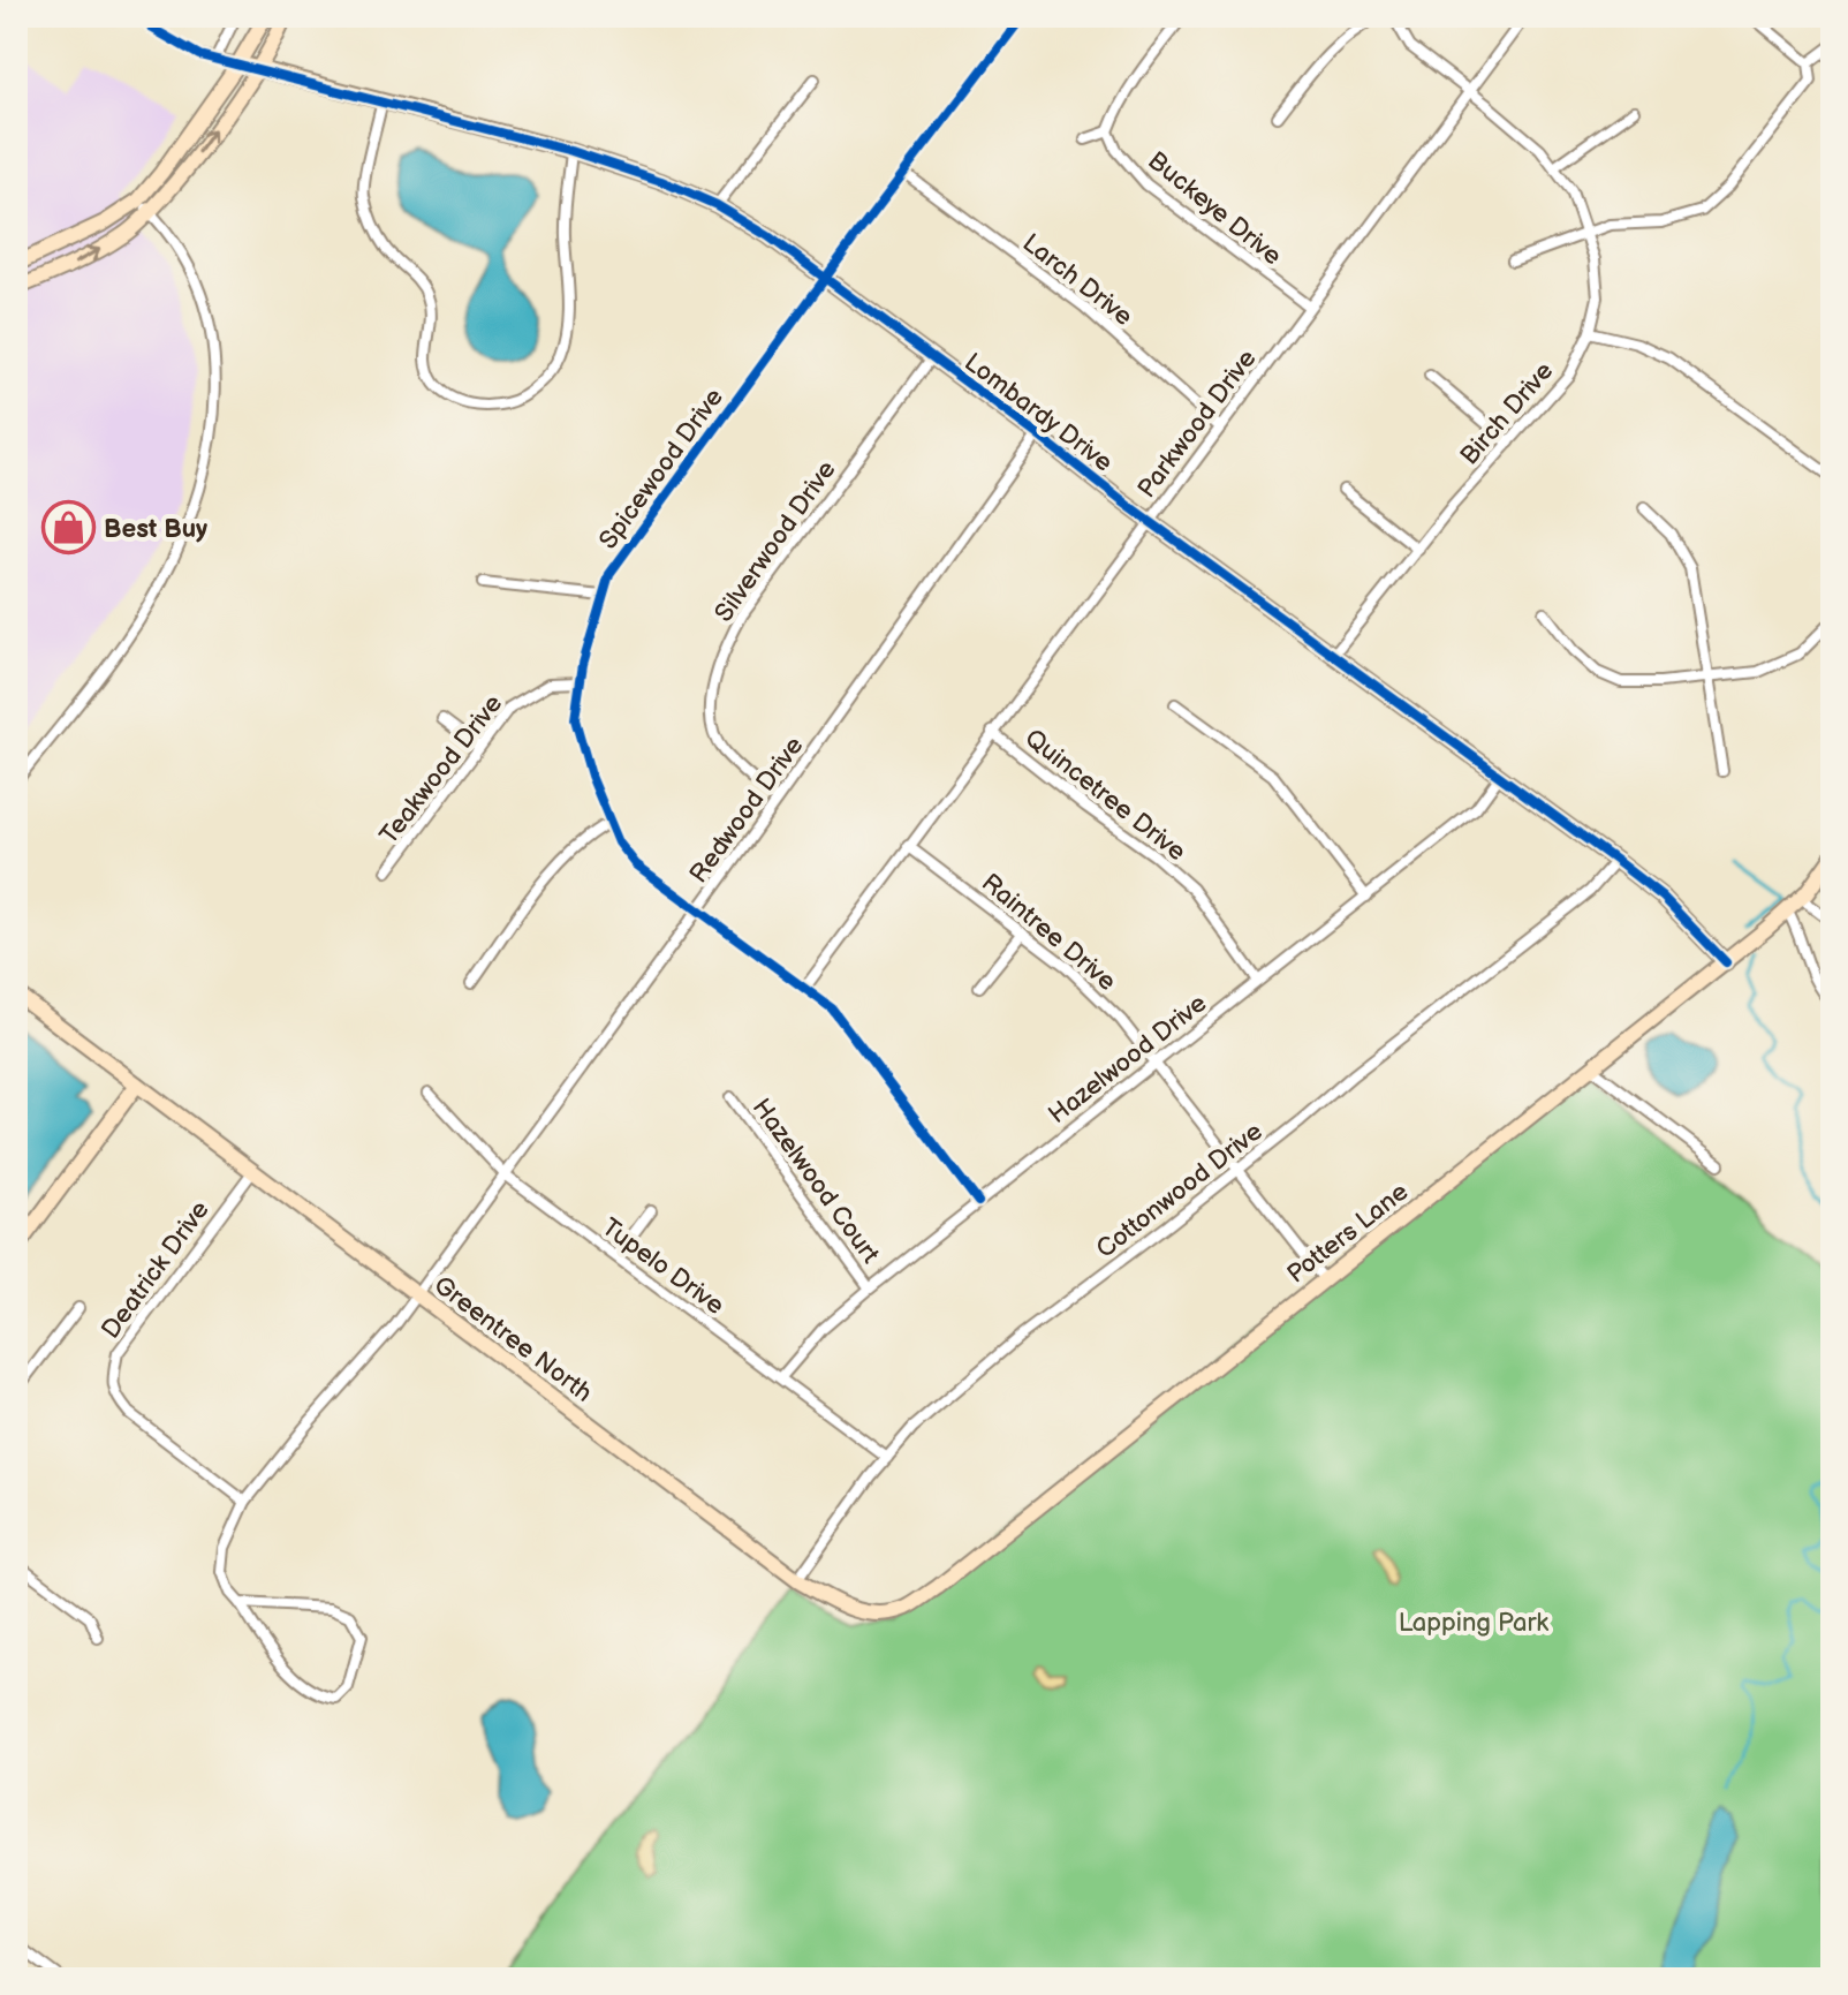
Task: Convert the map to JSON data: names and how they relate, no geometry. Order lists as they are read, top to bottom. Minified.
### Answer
{"streets":{"main road":["Lombardy Drive","Potters Lane","Greentree North"],"street":["Buckeye Drive","Larch Drive","Birch Drive","Parkwood Drive","Spicewood Drive","Silverwood Drive","Teakwood Drive","Quincetree Drive","Redwood Drive","Raintree Drive","Hazelwood Drive","Hazelwood Court","Cottonwood Drive","Tupelo Drive","Deatrick Drive"]},"crossings":[["Buckeye Drive","Parkwood Drive"],["Larch Drive","Parkwood Drive"],["Larch Drive","Spicewood Drive"],["Lombardy Drive","Birch Drive"],["Lombardy Drive","Parkwood Drive"],["Lombardy Drive","Spicewood Drive"],["Lombardy Drive","Silverwood Drive"],["Lombardy Drive","Redwood Drive"],["Lombardy Drive","Hazelwood Drive"],["Lombardy Drive","Cottonwood Drive"],["Lombardy Drive","Potters Lane"],["Birch Drive","Parkwood Drive"],["Parkwood Drive","Spicewood Drive"],["Parkwood Drive","Quincetree Drive"],["Parkwood Drive","Raintree Drive"],["Spicewood Drive","Teakwood Drive"],["Spicewood Drive","Redwood Drive"],["Spicewood Drive","Hazelwood Drive"],["Silverwood Drive","Redwood Drive"],["Quincetree Drive","Hazelwood Drive"],["Redwood Drive","Tupelo Drive"],["Redwood Drive","Deatrick Drive"],["Redwood Drive","Greentree North"],["Raintree Drive","Hazelwood Drive"],["Raintree Drive","Cottonwood Drive"],["Raintree Drive","Potters Lane"],["Hazelwood Drive","Hazelwood Court"],["Hazelwood Drive","Tupelo Drive"],["Cottonwood Drive","Tupelo Drive"],["Cottonwood Drive","Greentree North"],["Potters Lane","Greentree North"],["Deatrick Drive","Greentree North"]],"parks":["Lapping Park"],"places":{"shop":["Best Buy"]}}
